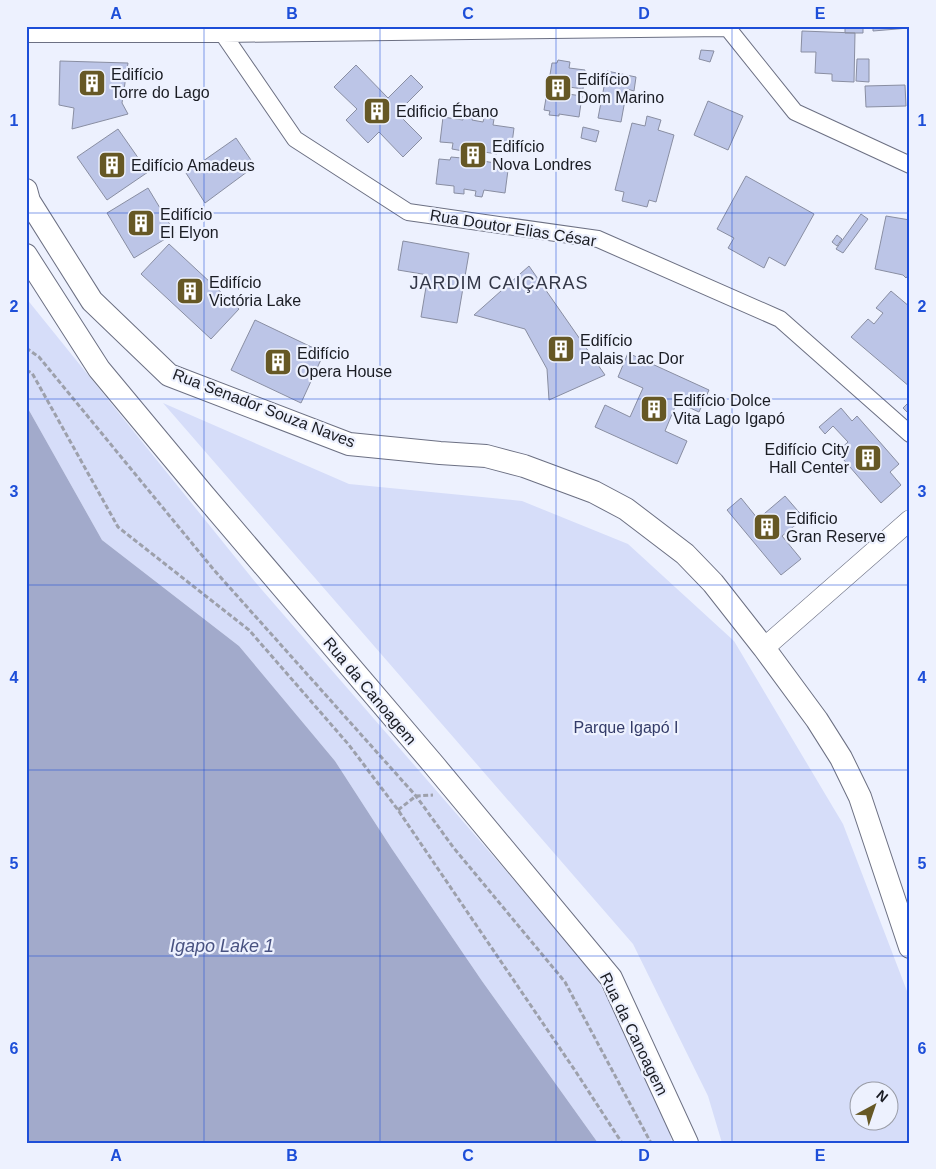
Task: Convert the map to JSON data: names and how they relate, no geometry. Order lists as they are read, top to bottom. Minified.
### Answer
{"streets":{"main road":["Rua Senador Souza Naves","Rua da Canoagem"],"street":["Rua Doutor Elias César"]},"districts":["JARDIM CAIÇARAS"],"water":["Igapo Lake 1"],"parks":["Parque Igapó I"],"places":{"building":["Edifício Torre do Lago","Edifício Dom Marino","Edificio Ébano","Edifício Nova Londres","Edifício Amadeus","Edifício El Elyon","Edifício Victória Lake","Edifício Palais Lac Dor","Edifício Opera House","Edifício Dolce Vita Lago Igapó","Edifício City Hall Center","Edificio Gran Reserve"]},"north":"top right","grid":{"columns":["A","B","C","D","E"],"rows":["1","2","3","4","5","6"]}}
